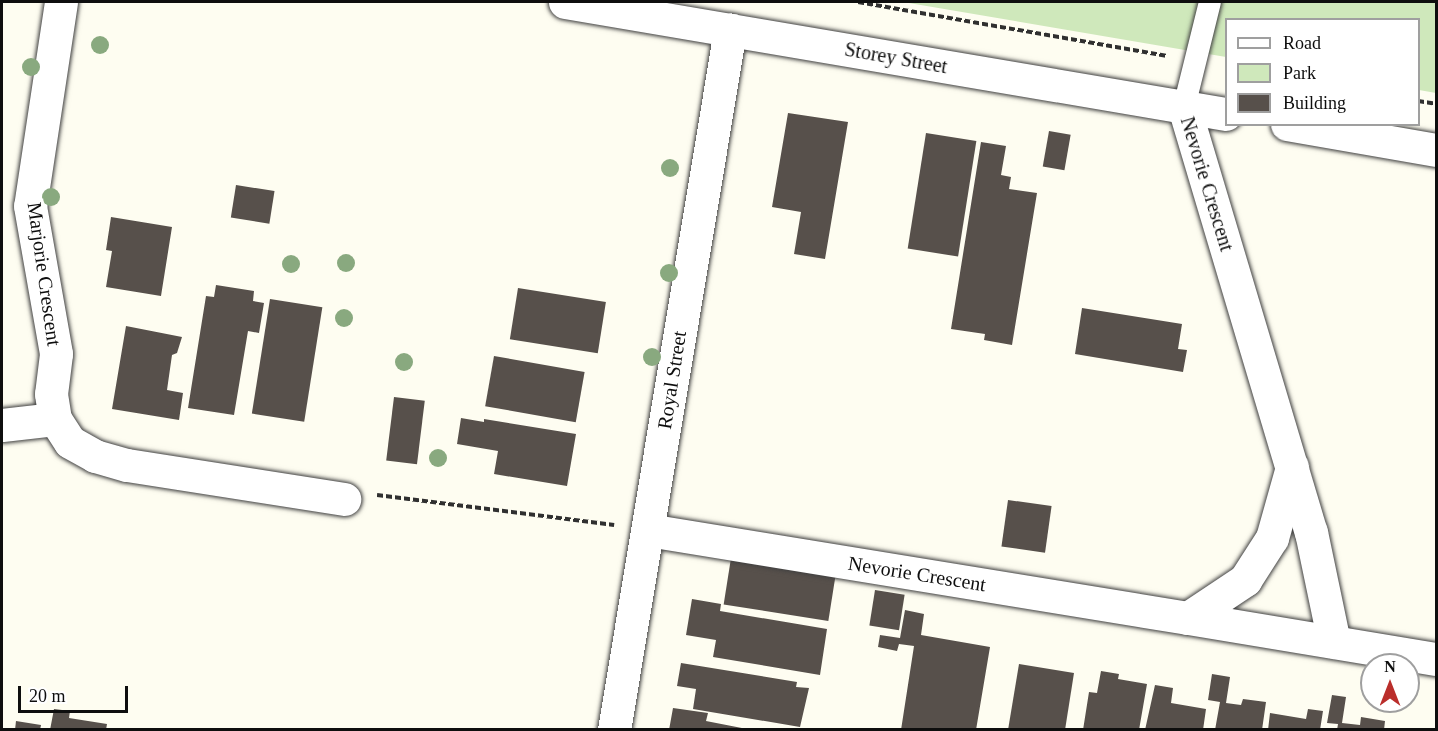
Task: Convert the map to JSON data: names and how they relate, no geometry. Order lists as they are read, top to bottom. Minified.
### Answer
{"streets":{"street":["Storey Street","Nevorie Crescent","Marjorie Crescent","Royal Street"]},"crossings":[["Storey Street","Nevorie Crescent"],["Storey Street","Royal Street"],["Nevorie Crescent","Royal Street"]],"legend":["Road","Park","Building"],"scale_bar":"20 m","north":"top"}
